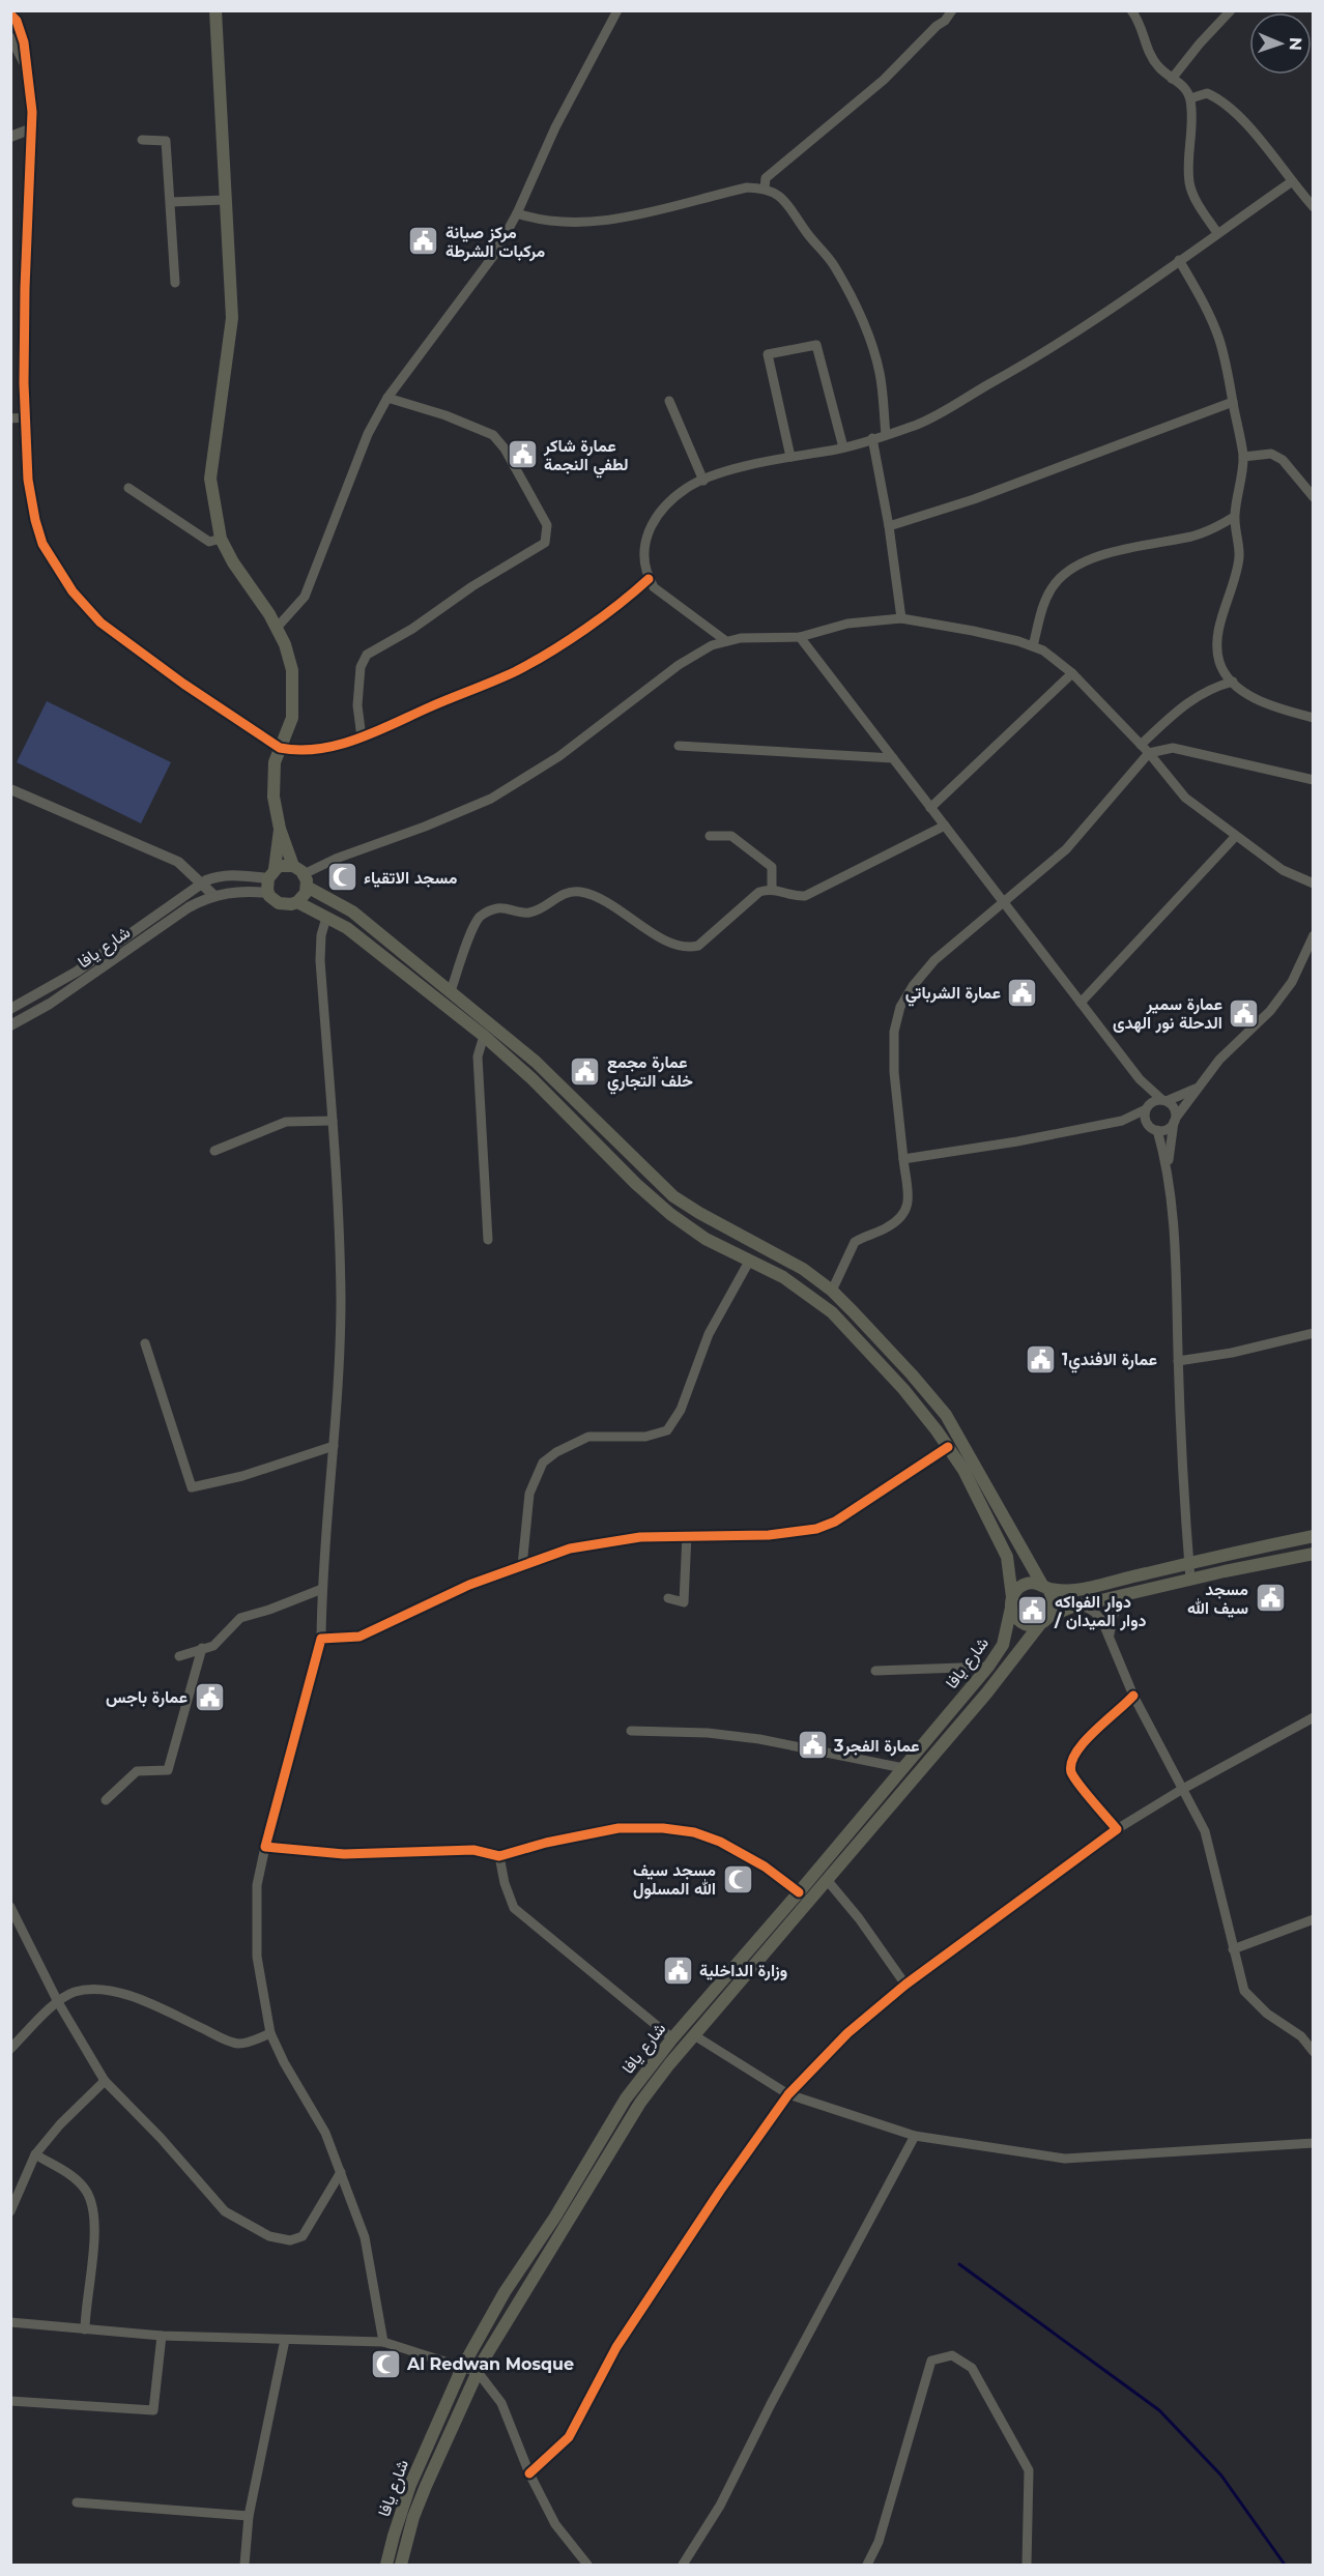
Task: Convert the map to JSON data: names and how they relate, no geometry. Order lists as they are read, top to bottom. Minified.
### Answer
{"streets":{"main road":["شارع يافا"]},"places":{"public building":["مركز صيانة مركبات الشرطة","عمارة شاكر لطفي النجمة","عمارة الشرباتي","عمارة سمير الدحلة نور الهدى","عمارة مجمع خلف التجاري","عمارة الافندي1","مسجد سيف الله","دوار الفواكه / دوار الميدان","عمارة باجس","عمارة الفجر3","وزارة الداخلية"],"mosque":["مسجد الاتقياء","مسجد سيف الله المسلول","Al Redwan Mosque"]},"north":"right"}
